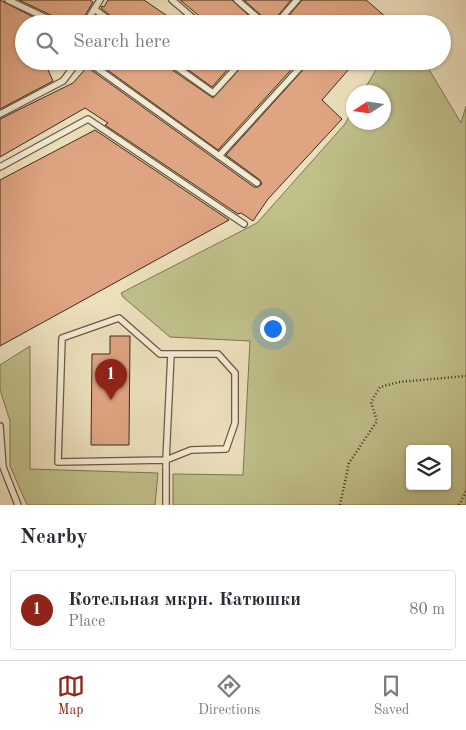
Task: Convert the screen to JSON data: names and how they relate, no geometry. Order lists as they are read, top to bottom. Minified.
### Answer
{"north":"left","page":{"search":"Search here","pins":"1","heading":"Nearby","list":[{"mark":"1","name":"Котельная мкрн. Катюшки","note":"Place","value":"80 m"}],"nav":["Map","Directions","Saved"]}}
